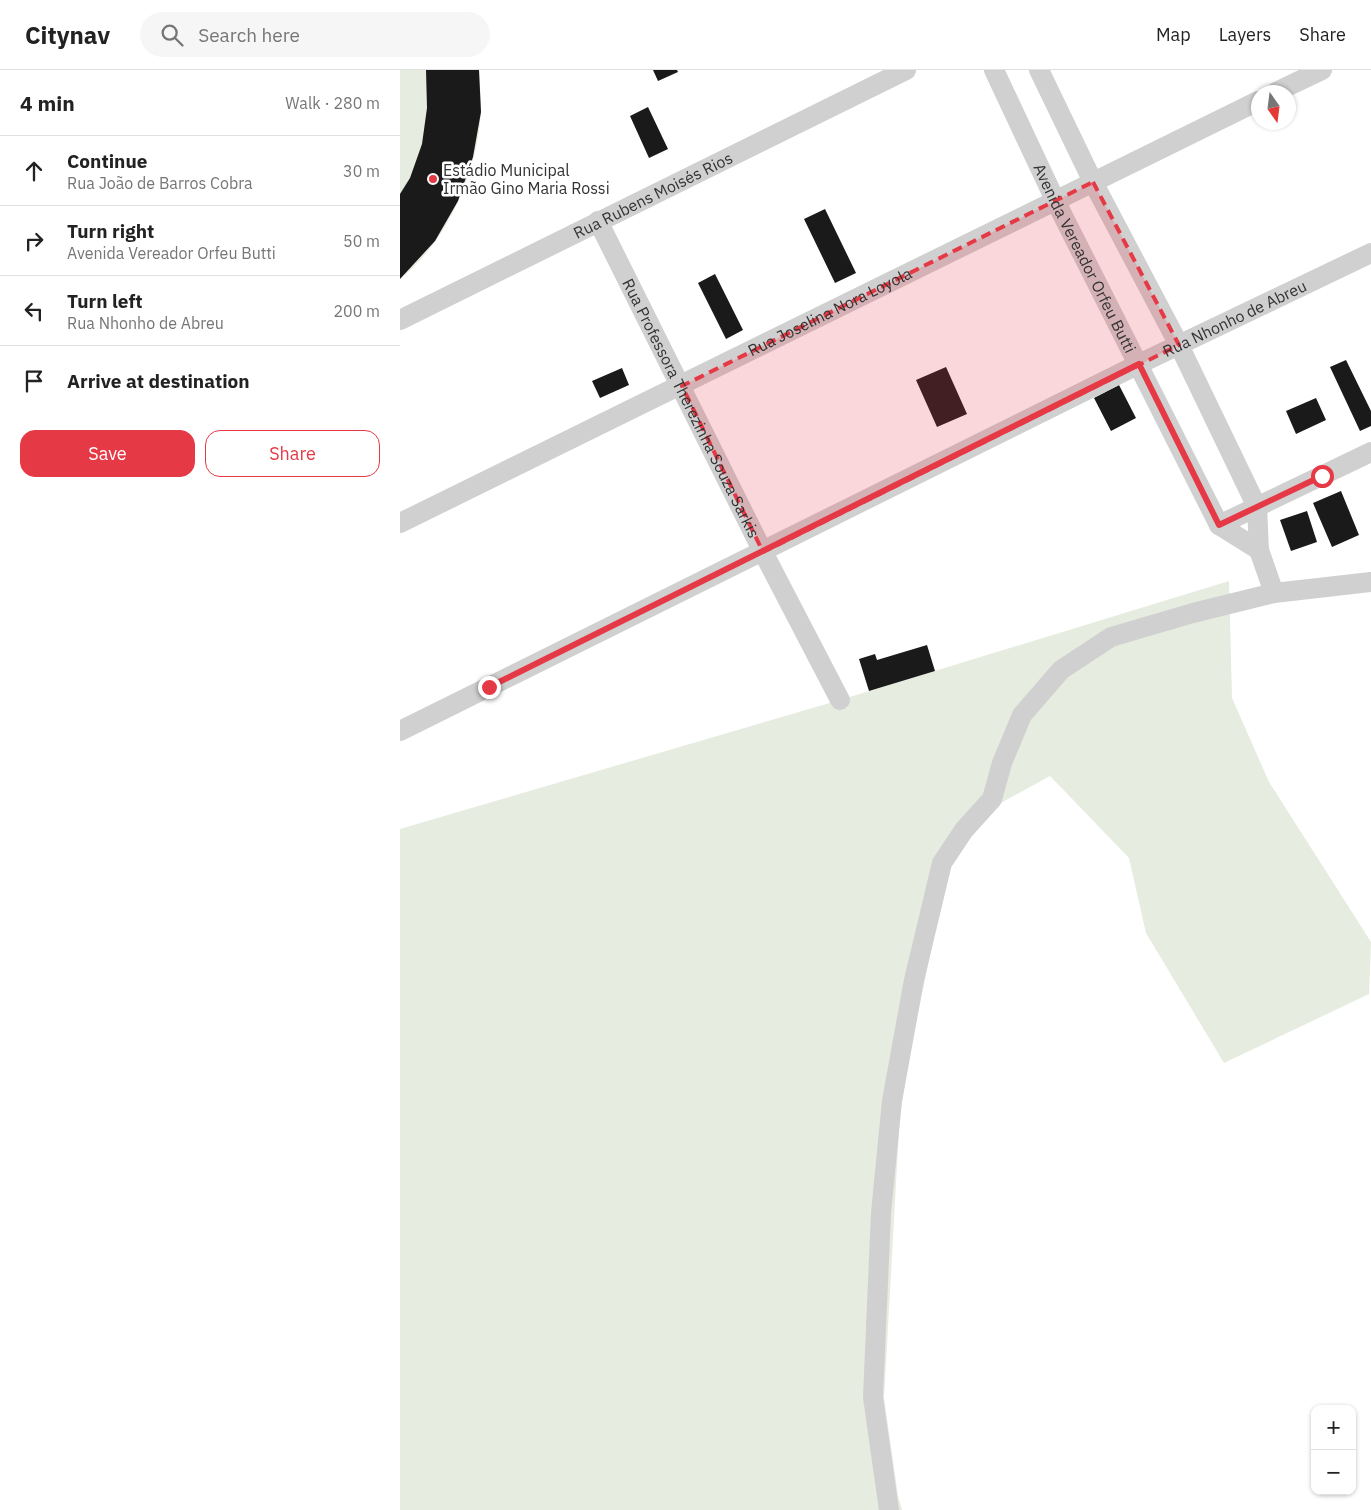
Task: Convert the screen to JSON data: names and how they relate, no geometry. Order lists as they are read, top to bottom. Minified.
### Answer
{"streets":{"street":["Rua Rubens Moisés Rios","Avenida Vereador Orfeu Butti","Rua Joselina Nora Loyola","Rua Nhonho de Abreu","Rua Professora Therezinha Souza Sarkis"]},"crossings":[["Rua Rubens Moisés Rios","Rua Professora Therezinha Souza Sarkis"],["Avenida Vereador Orfeu Butti","Rua Joselina Nora Loyola"],["Avenida Vereador Orfeu Butti","Rua Nhonho de Abreu"],["Rua Joselina Nora Loyola","Rua Professora Therezinha Souza Sarkis"],["Rua Nhonho de Abreu","Rua Professora Therezinha Souza Sarkis"]],"places":["Estádio Municipal Irmão Gino Maria Rossi"],"north":"bottom","page":{"header":"Citynav","search":"Search here","nav":["Map","Layers","Share"],"heading":["4 min","Walk · 280 m"],"list":[["Continue","Rua João de Barros Cobra","30 m"],["Turn right","Avenida Vereador Orfeu Butti","50 m"],["Turn left","Rua Nhonho de Abreu","200 m"],"Arrive at destination"],"buttons":["Save","Share"],"map_buttons":["+","−"]}}
